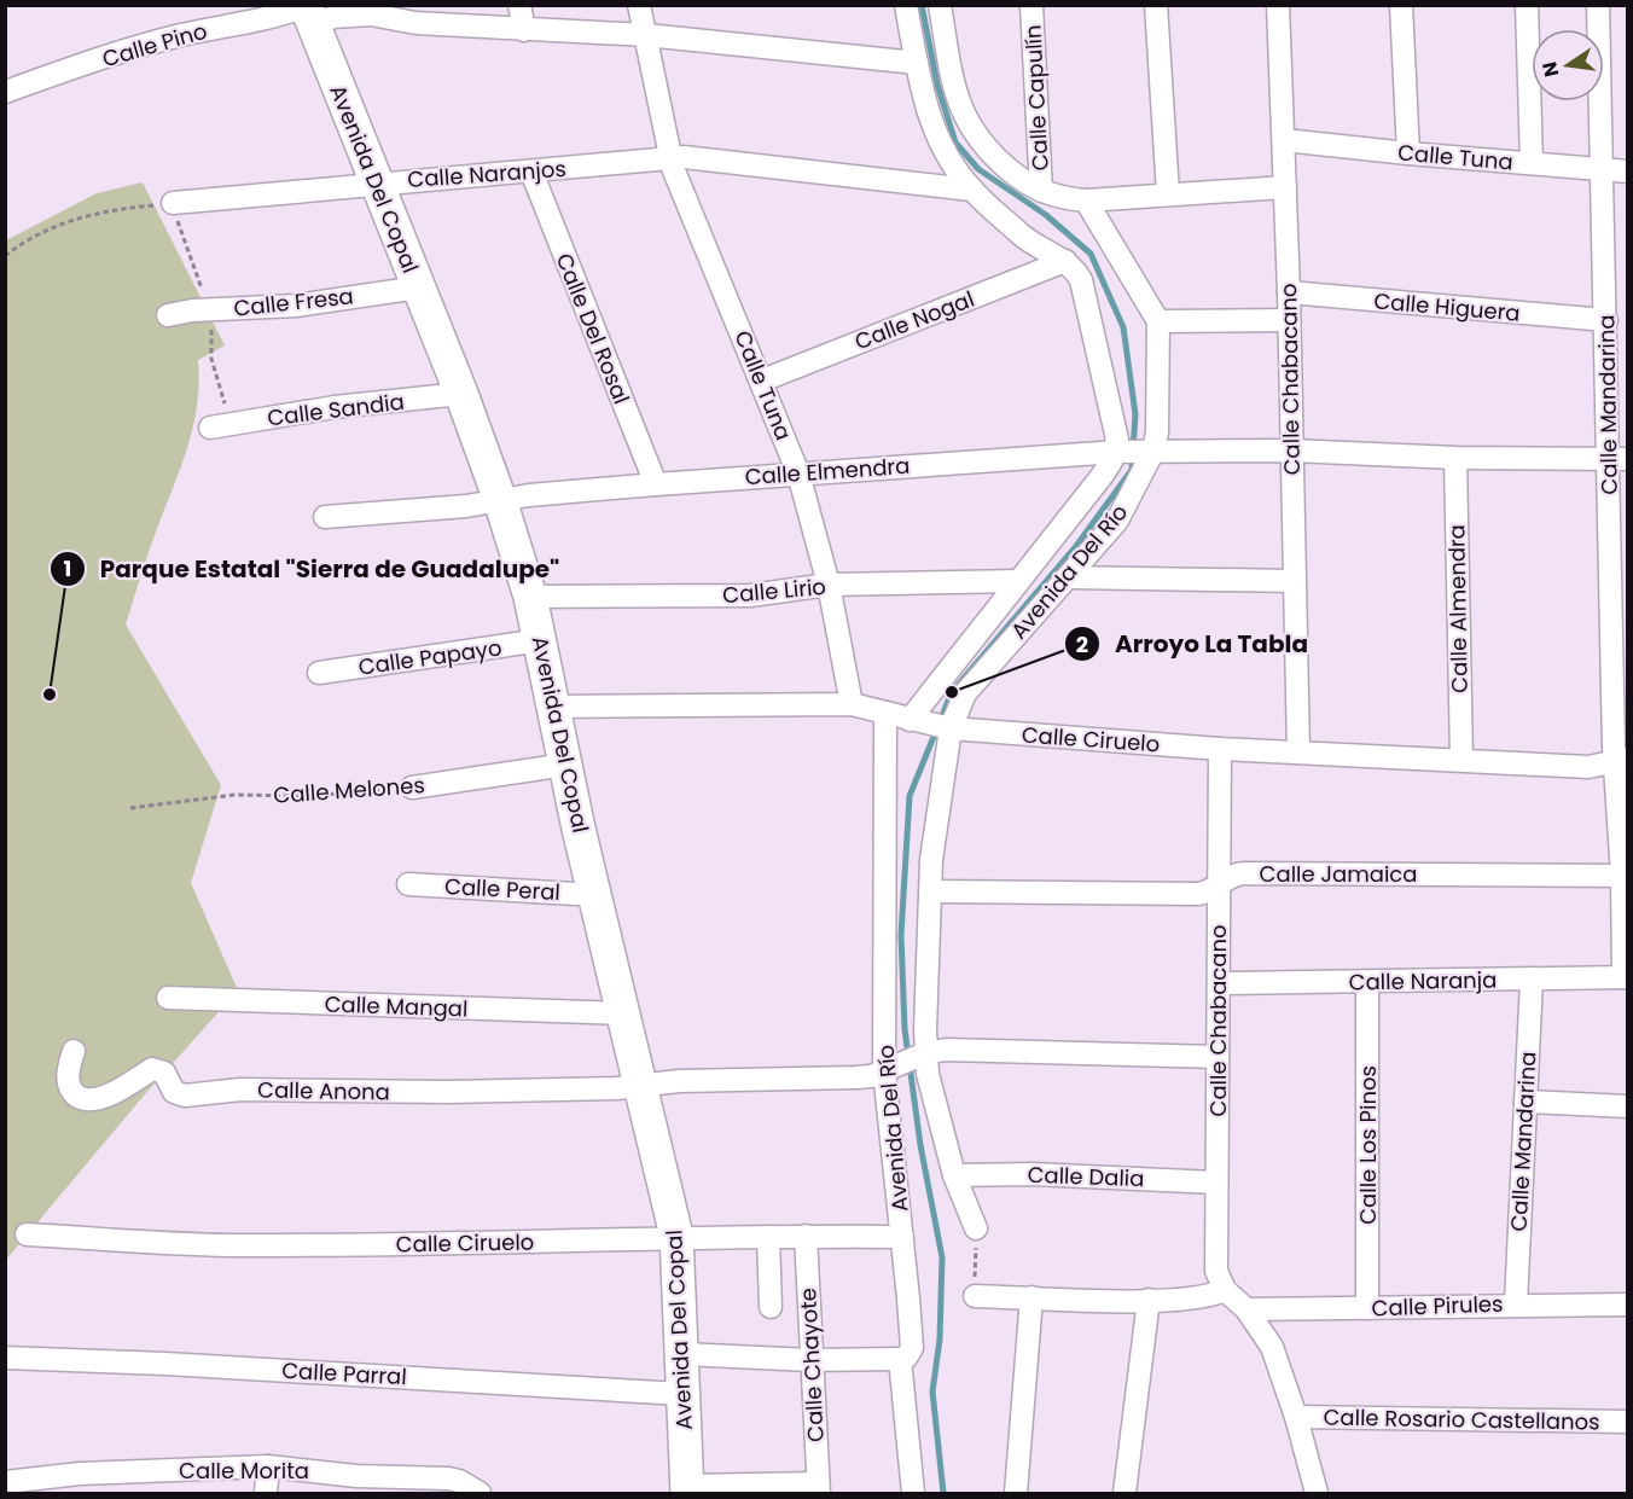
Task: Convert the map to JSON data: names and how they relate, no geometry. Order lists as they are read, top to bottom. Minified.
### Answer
{"streets":{"street":["Calle Pino","Calle Capulín","Calle Tuna","Calle Naranjos","Avenida Del Copal","Calle Fresa","Calle Higuera","Calle Nogal","Calle Del Rosal","Calle Chabacano","Calle Mandarina","Calle Sandia","Calle Elmendra","Avenida Del Río","Calle Lirio","Calle Almendra","Calle Papayo","Calle Ciruelo","Calle Melones","Calle Jamaica","Calle Peral","Calle Naranja","Calle Mangal","Calle Anona","Calle Los Pinos","Calle Dalia","Calle Pirules","Calle Chayote","Calle Parral","Calle Rosario Castellanos","Calle Morita"]},"crossings":[["Calle Pino","Avenida Del Copal"],["Calle Tuna","Calle Naranjos"],["Calle Tuna","Calle Nogal"],["Calle Tuna","Calle Chabacano"],["Calle Tuna","Calle Mandarina"],["Calle Tuna","Calle Elmendra"],["Calle Tuna","Calle Lirio"],["Calle Tuna","Calle Ciruelo"],["Calle Naranjos","Avenida Del Copal"],["Calle Naranjos","Calle Del Rosal"],["Avenida Del Copal","Calle Fresa"],["Avenida Del Copal","Calle Sandia"],["Avenida Del Copal","Calle Elmendra"],["Avenida Del Copal","Calle Lirio"],["Avenida Del Copal","Calle Papayo"],["Avenida Del Copal","Calle Ciruelo"],["Avenida Del Copal","Calle Melones"],["Avenida Del Copal","Calle Peral"],["Avenida Del Copal","Calle Mangal"],["Avenida Del Copal","Calle Anona"],["Avenida Del Copal","Calle Parral"],["Calle Higuera","Calle Chabacano"],["Calle Higuera","Calle Mandarina"],["Calle Del Rosal","Calle Elmendra"],["Calle Chabacano","Calle Ciruelo"],["Calle Chabacano","Calle Jamaica"],["Calle Chabacano","Calle Naranja"],["Calle Chabacano","Calle Dalia"],["Calle Mandarina","Calle Ciruelo"],["Calle Mandarina","Calle Jamaica"],["Calle Mandarina","Calle Naranja"],["Calle Mandarina","Calle Pirules"],["Calle Elmendra","Avenida Del Río"],["Avenida Del Río","Calle Lirio"],["Avenida Del Río","Calle Ciruelo"],["Avenida Del Río","Calle Jamaica"],["Avenida Del Río","Calle Dalia"],["Calle Almendra","Calle Ciruelo"],["Calle Ciruelo","Calle Chayote"],["Calle Naranja","Calle Los Pinos"],["Calle Los Pinos","Calle Pirules"]],"places":["Arroyo La Tabla","Parque Estatal \"Sierra de Guadalupe\""],"north":"left"}
